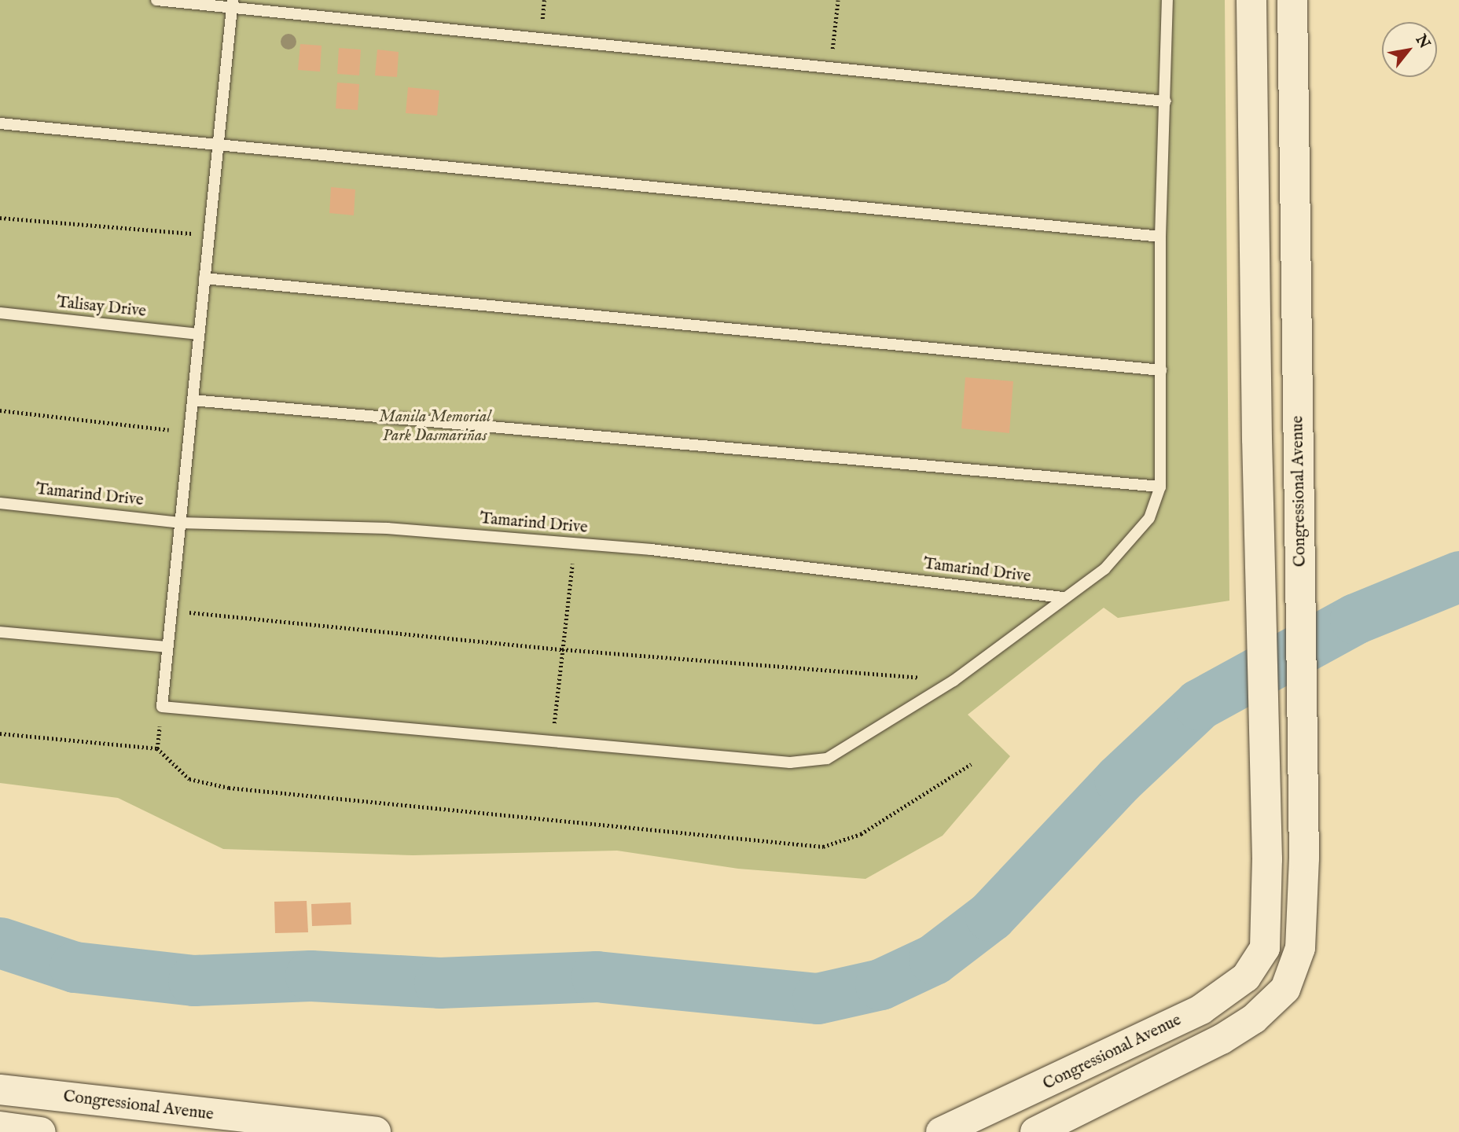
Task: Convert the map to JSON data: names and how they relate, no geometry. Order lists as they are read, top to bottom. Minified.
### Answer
{"streets":{"main road":["Congressional Avenue"],"lane":["Talisay Drive","Tamarind Drive"]},"parks":["Manila Memorial Park Dasmariñas"],"north":"top right"}
